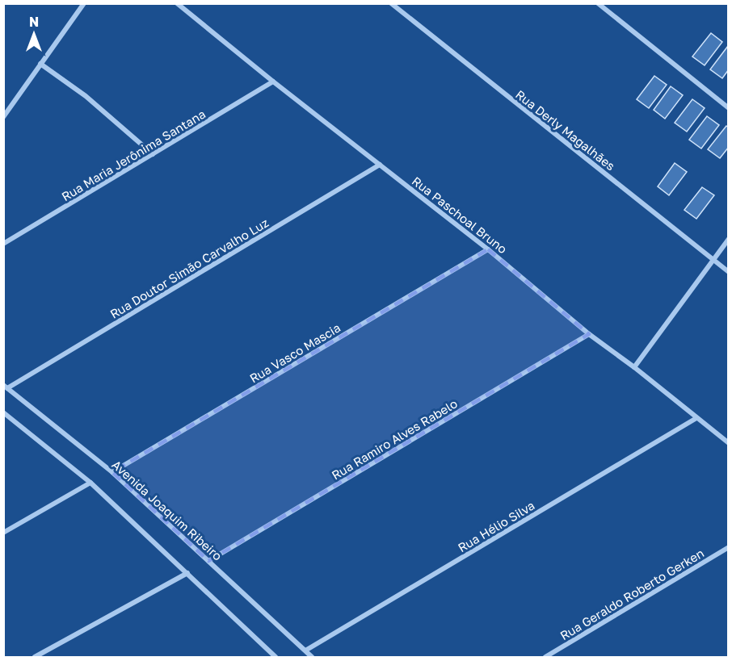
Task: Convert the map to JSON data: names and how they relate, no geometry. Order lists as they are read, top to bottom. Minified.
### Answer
{"streets":{"street":["Rua Derly Magalhães","Rua Maria Jerônima Santana","Rua Paschoal Bruno","Rua Doutor Simão Carvalho Luz","Rua Vasco Mascia","Rua Ramiro Alves Rabelo","Avenida Joaquim Ribeiro","Rua Hélio Silva","Rua Geraldo Roberto Gerken"]},"crossings":[["Rua Maria Jerônima Santana","Rua Paschoal Bruno"],["Rua Paschoal Bruno","Rua Doutor Simão Carvalho Luz"],["Rua Paschoal Bruno","Rua Vasco Mascia"],["Rua Paschoal Bruno","Rua Ramiro Alves Rabelo"],["Rua Paschoal Bruno","Rua Hélio Silva"],["Rua Doutor Simão Carvalho Luz","Avenida Joaquim Ribeiro"],["Rua Vasco Mascia","Avenida Joaquim Ribeiro"],["Rua Ramiro Alves Rabelo","Avenida Joaquim Ribeiro"],["Avenida Joaquim Ribeiro","Rua Hélio Silva"]],"north":"top"}
